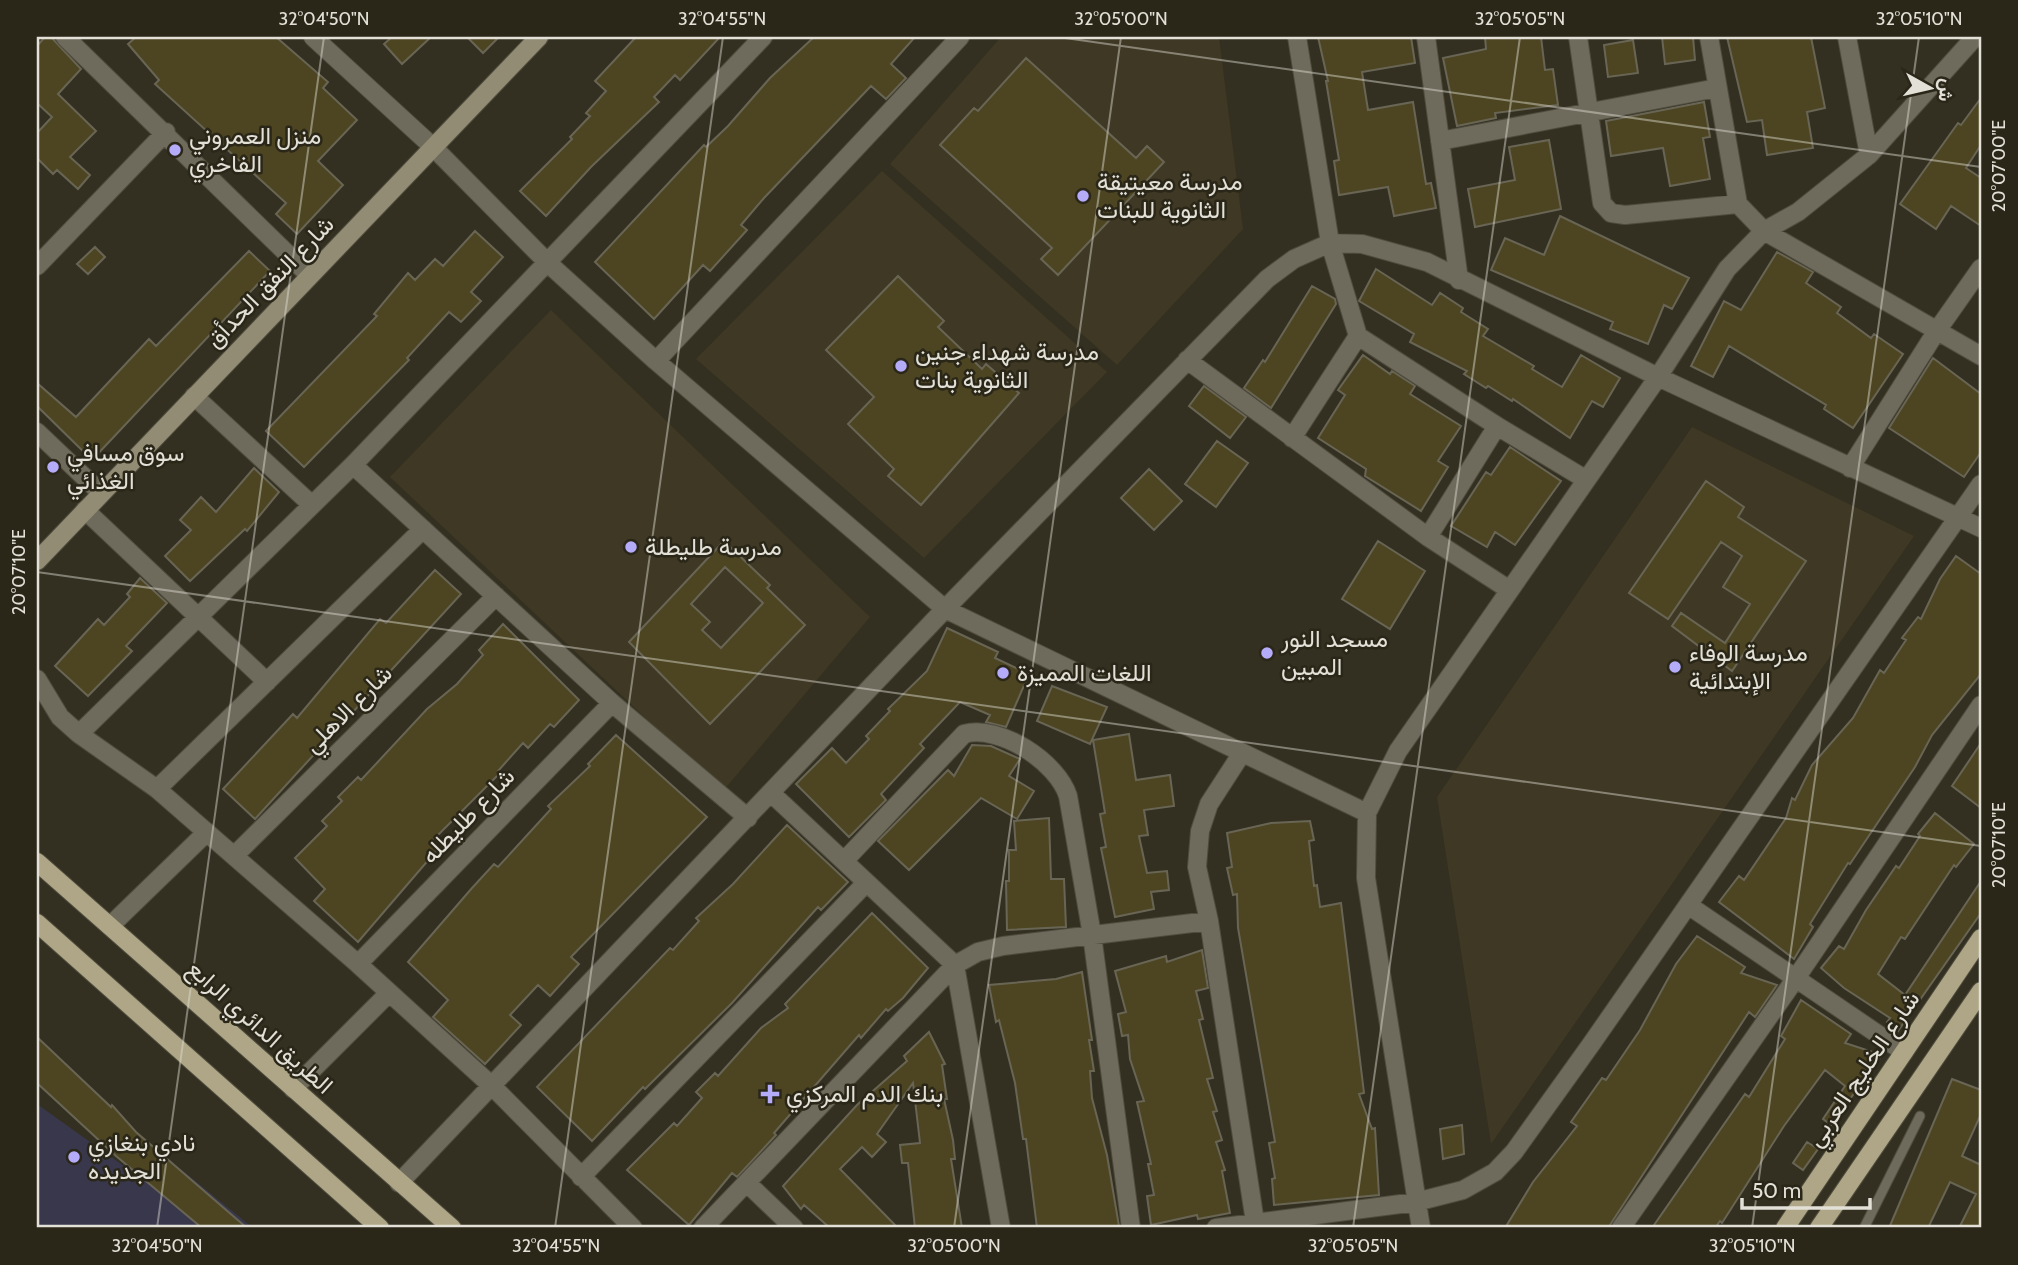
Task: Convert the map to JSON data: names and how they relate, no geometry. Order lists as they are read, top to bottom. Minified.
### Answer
{"streets":{"main road":["شارع النفق الحدأق","الطريق الدائري الرابع","شارع الخليج العربي"],"street":["شارع الاهلي","شارع طليطله"]},"places":{"other":["منزل العمروني الفاخري","مدرسة معيتيقة الثانوية للبنات","مدرسة شهداء جنين الثانوية بنات","سوق مسافي الغذائي","مدرسة طليطلة","مسجد النور المبين","مدرسة الوفاء الإبتدائية","اللغات المميزة","نادي بنغازي الجديده"],"health":["بنك الدم المركزي"]},"scale_bar":"50 m","north":"right","coordinates":["32°04'50\"N","32°04'55\"N","32°05'00\"N","32°05'05\"N","32°05'10\"N","20°07'00\"E","20°07'10\"E"]}
